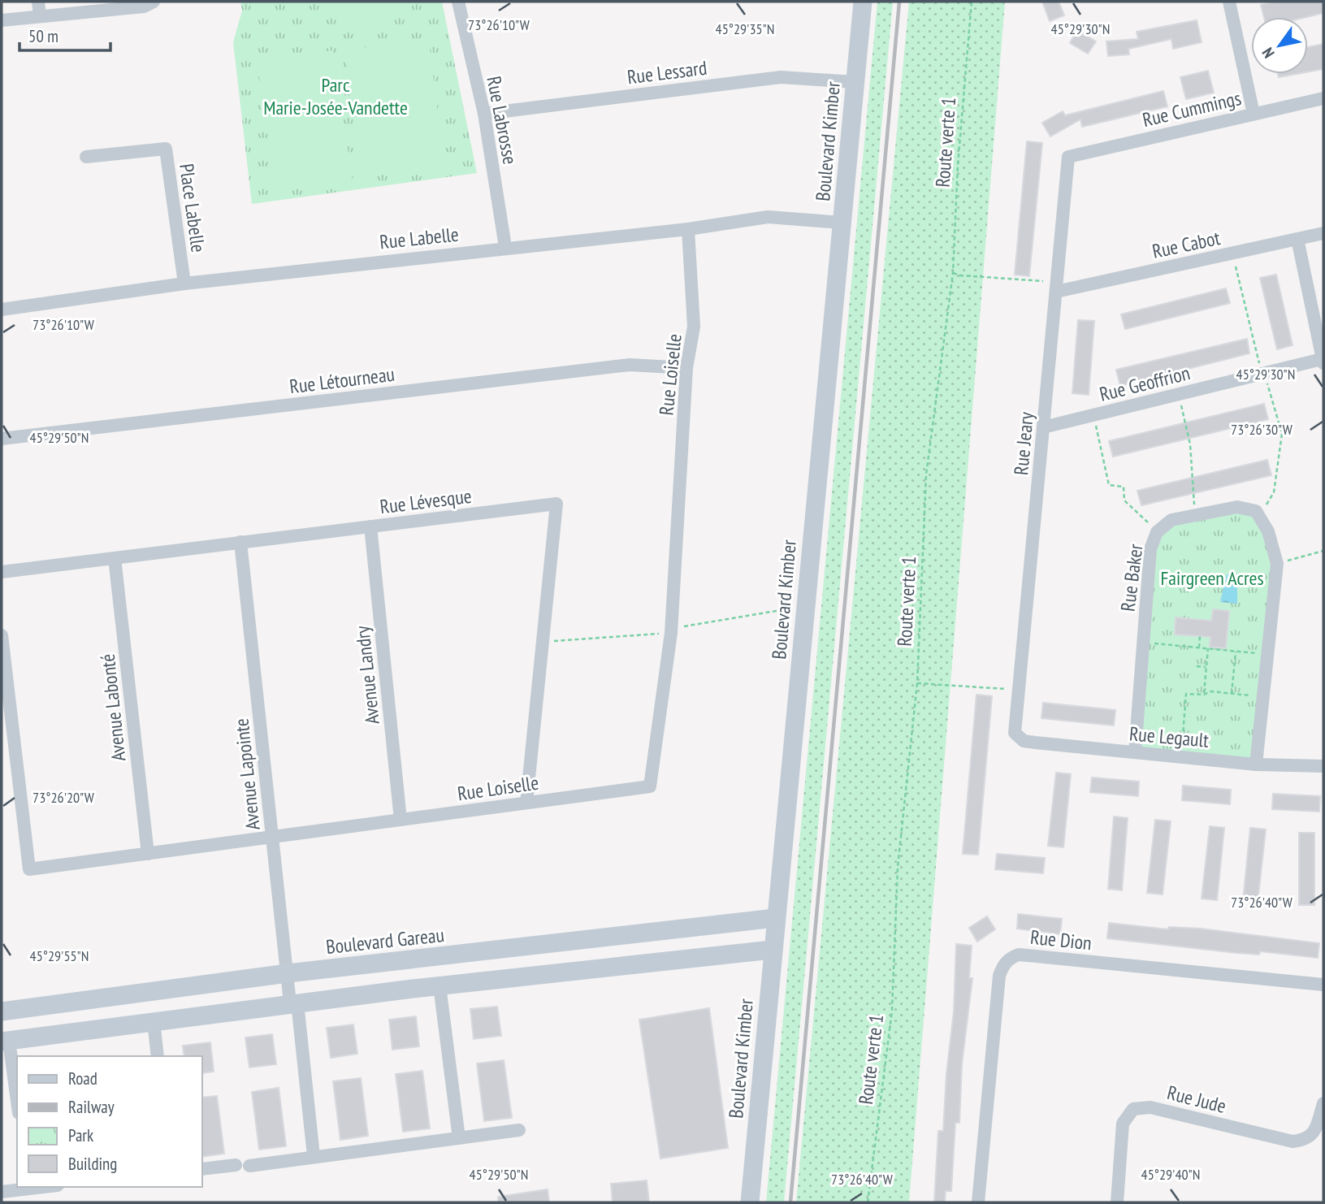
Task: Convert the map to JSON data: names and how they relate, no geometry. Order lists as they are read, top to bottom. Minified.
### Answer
{"streets":{"street":["Rue Lessard","Rue Cummings","Rue Labrosse","Boulevard Kimber","Place Labelle","Rue Labelle","Rue Cabot","Rue Loiselle","Rue Létourneau","Rue Geoffrion","Rue Jeary","Rue Lévesque","Rue Baker","Avenue Landry","Avenue Labonté","Rue Legault","Avenue Lapointe","Rue Dion","Boulevard Gareau","Rue Jude"],"path":["Route verte 1"]},"crossings":[["Rue Lessard","Rue Labrosse"],["Rue Lessard","Boulevard Kimber"],["Rue Cummings","Rue Jeary"],["Rue Labrosse","Rue Labelle"],["Boulevard Kimber","Rue Labelle"],["Boulevard Kimber","Boulevard Gareau"],["Place Labelle","Rue Labelle"],["Rue Labelle","Rue Loiselle"],["Rue Cabot","Rue Jeary"],["Rue Loiselle","Rue Létourneau"],["Rue Loiselle","Rue Lévesque"],["Rue Loiselle","Avenue Landry"],["Rue Loiselle","Avenue Labonté"],["Rue Loiselle","Avenue Lapointe"],["Rue Geoffrion","Rue Jeary"],["Rue Jeary","Rue Legault"],["Rue Lévesque","Avenue Landry"],["Rue Lévesque","Avenue Labonté"],["Rue Lévesque","Avenue Lapointe"],["Rue Baker","Rue Legault"],["Avenue Lapointe","Boulevard Gareau"]],"parks":["Parc Marie-Josée-Vandette","Fairgreen Acres"],"legend":["Road","Railway","Park","Building"],"scale_bar":"50 m","north":"bottom left","coordinates":["73°26'10\"W","45°29'35\"N","45°29'30\"N","73°26'30\"W","45°29'50\"N","73°26'20\"W","73°26'40\"W","45°29'55\"N","45°29'40\"N"]}
